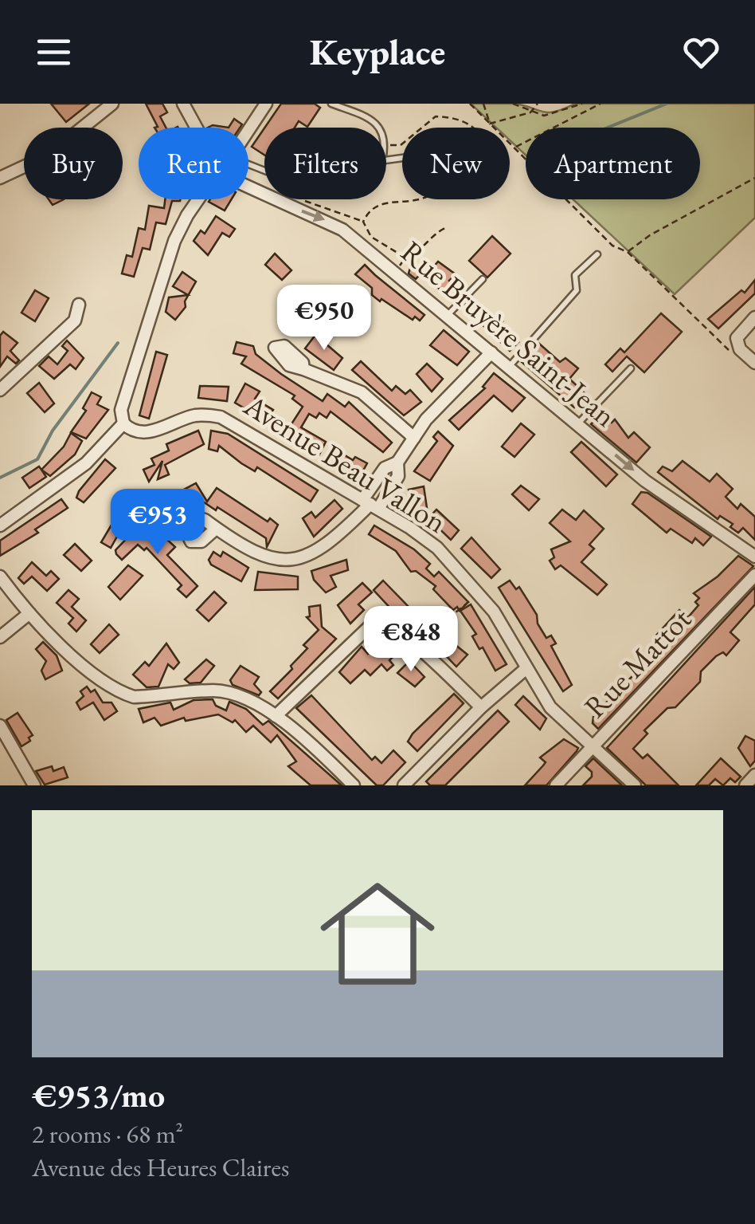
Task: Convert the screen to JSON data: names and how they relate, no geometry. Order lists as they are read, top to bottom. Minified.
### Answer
{"streets":{"street":["Rue Bruyère Saint-Jean","Avenue Beau Vallon","Rue Mattot"]},"crossings":[["Avenue Beau Vallon","Rue Mattot"]],"one_way":["Rue Bruyère Saint-Jean"],"page":{"header":"Keyplace","chip":["Buy","Rent","Filters","New","Apartment"],"price":["€950","€953","€848"],"list":[{"name":"€953/mo","note":"2 rooms · 68 m² · Avenue des Heures Claires"}]}}
